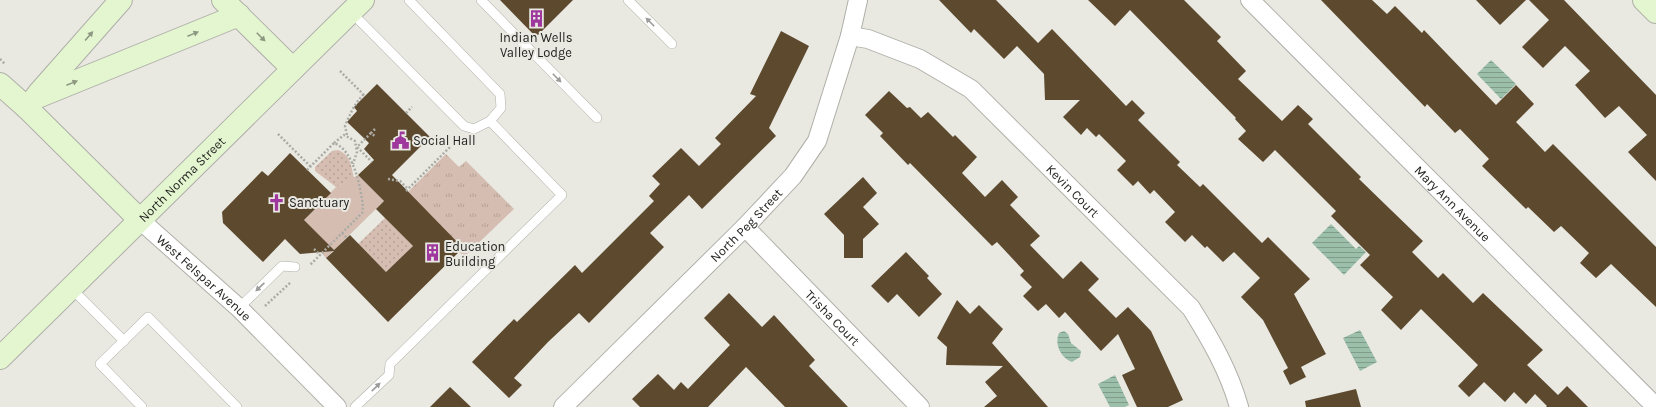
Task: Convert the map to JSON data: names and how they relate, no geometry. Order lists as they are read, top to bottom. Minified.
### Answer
{"streets":{"street":["North Norma Street","Kevin Court","Mary Ann Avenue","North Peg Street","West Felspar Avenue","Trisha Court"]},"crossings":[["North Norma Street","West Felspar Avenue"],["Kevin Court","North Peg Street"],["North Peg Street","Trisha Court"]],"places":{"building":["Indian Wells Valley Lodge","Education Building"],"public building":["Social Hall"],"church":["Sanctuary"]}}
